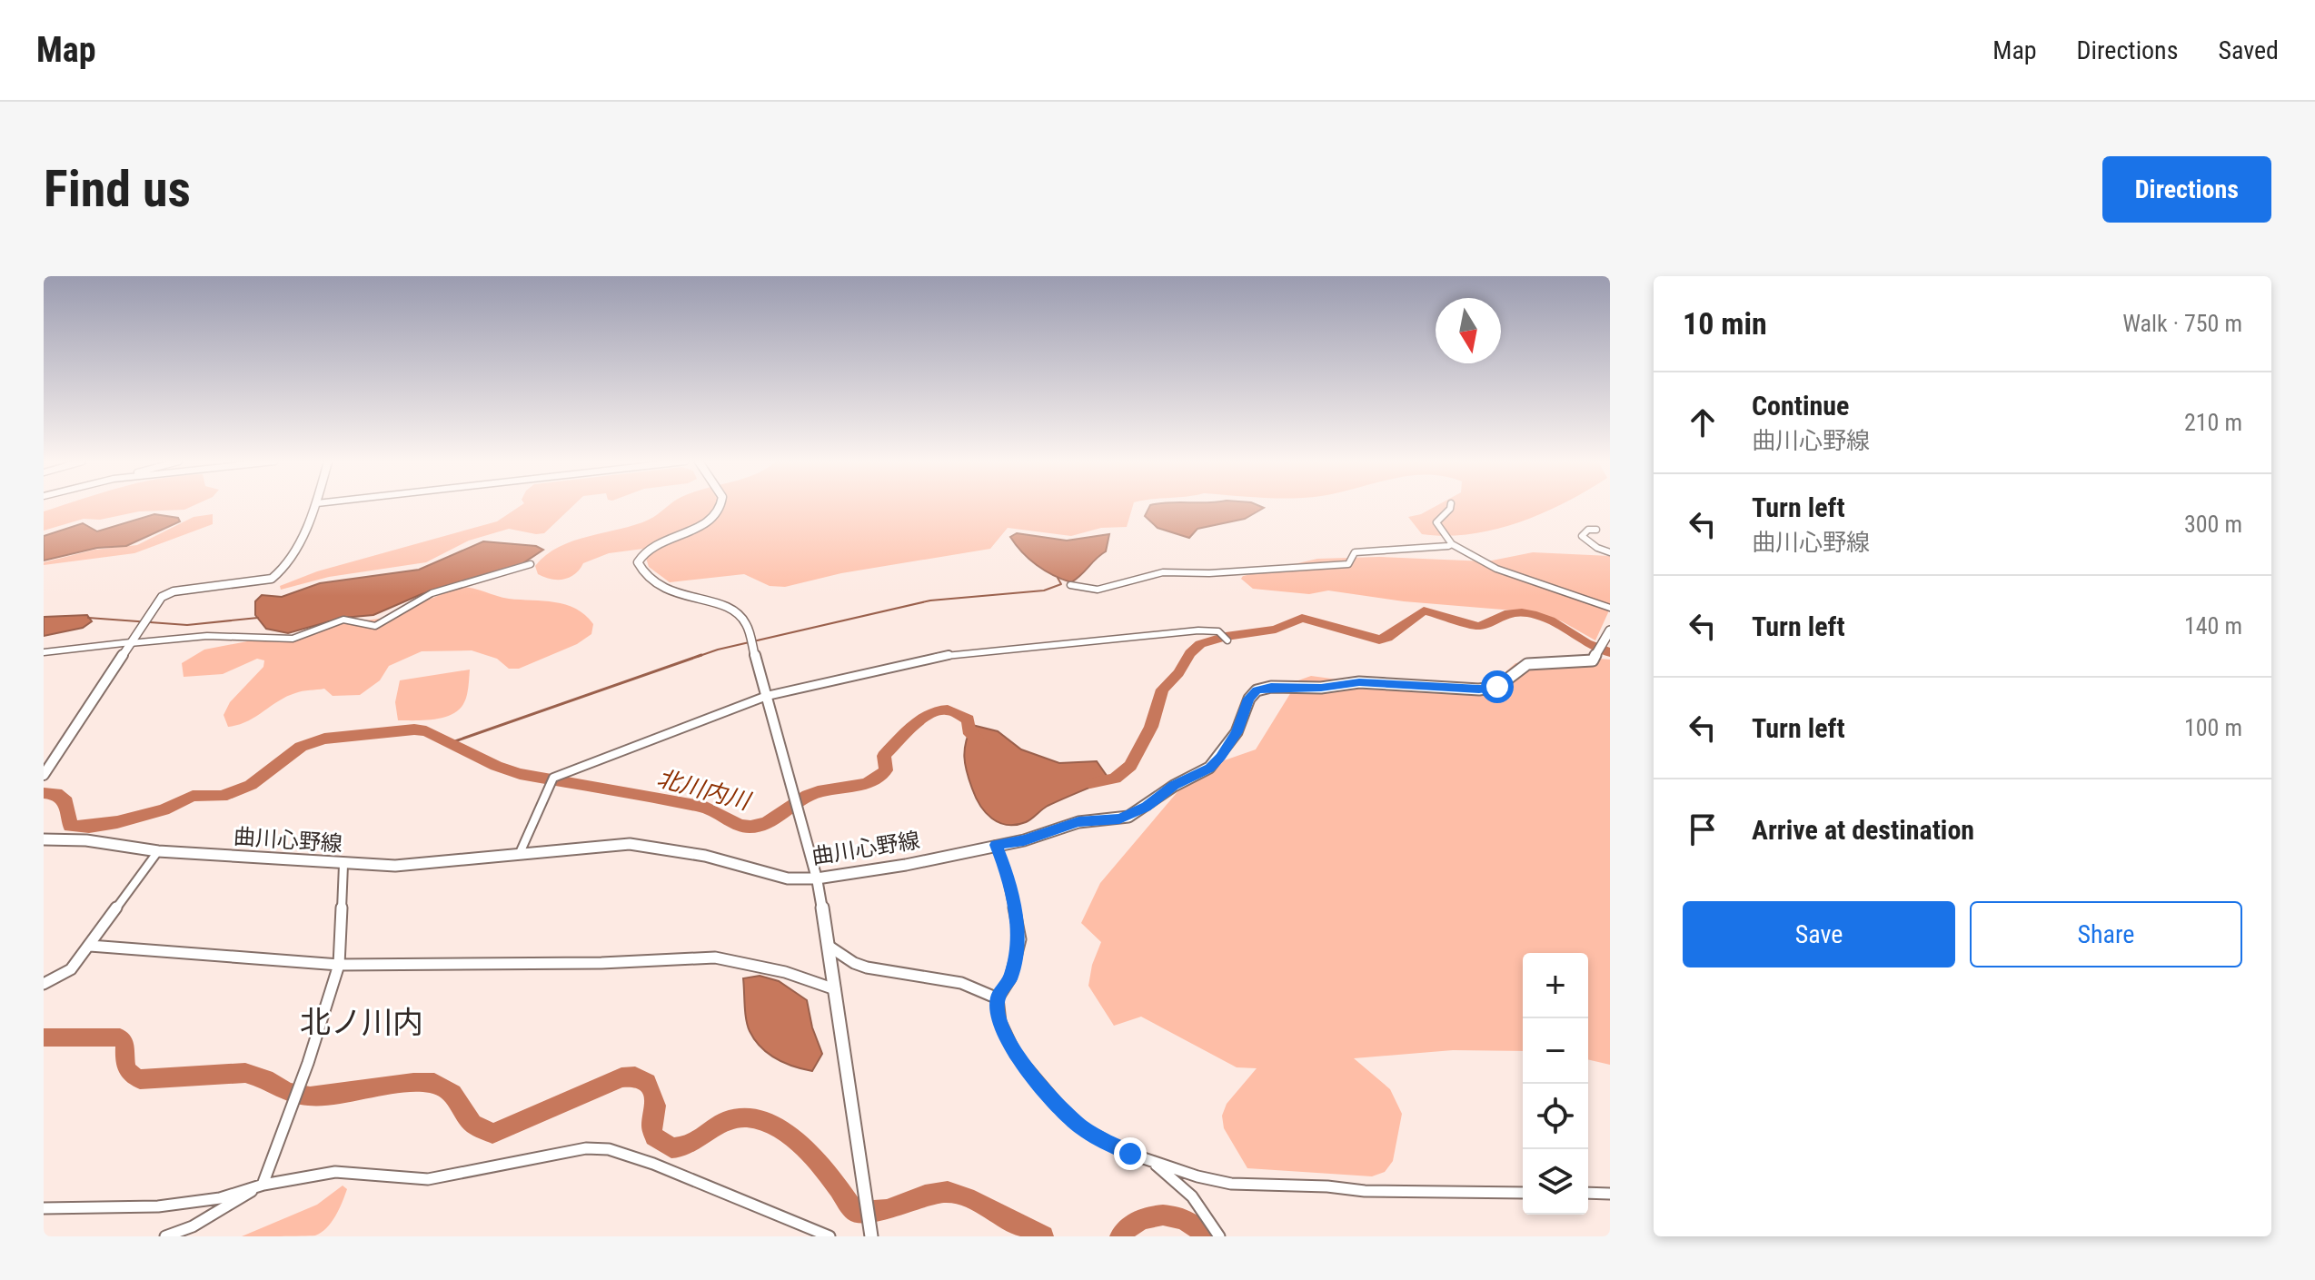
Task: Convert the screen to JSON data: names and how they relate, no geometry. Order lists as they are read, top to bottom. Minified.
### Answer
{"streets":{"main road":["曲川心野線"]},"districts":["北ノ川内"],"water":["北川内川"],"north":"bottom","page":{"header":"Map","nav":["Map","Directions","Saved"],"buttons":["Directions",["Save","Share"]],"title":"Find us","heading":["10 min","Walk · 750 m"],"list":[["Continue","曲川心野線","210 m"],["Turn left","曲川心野線","300 m"],["Turn left","140 m"],["Turn left","100 m"],"Arrive at destination"],"map_buttons":["+","−"]}}
